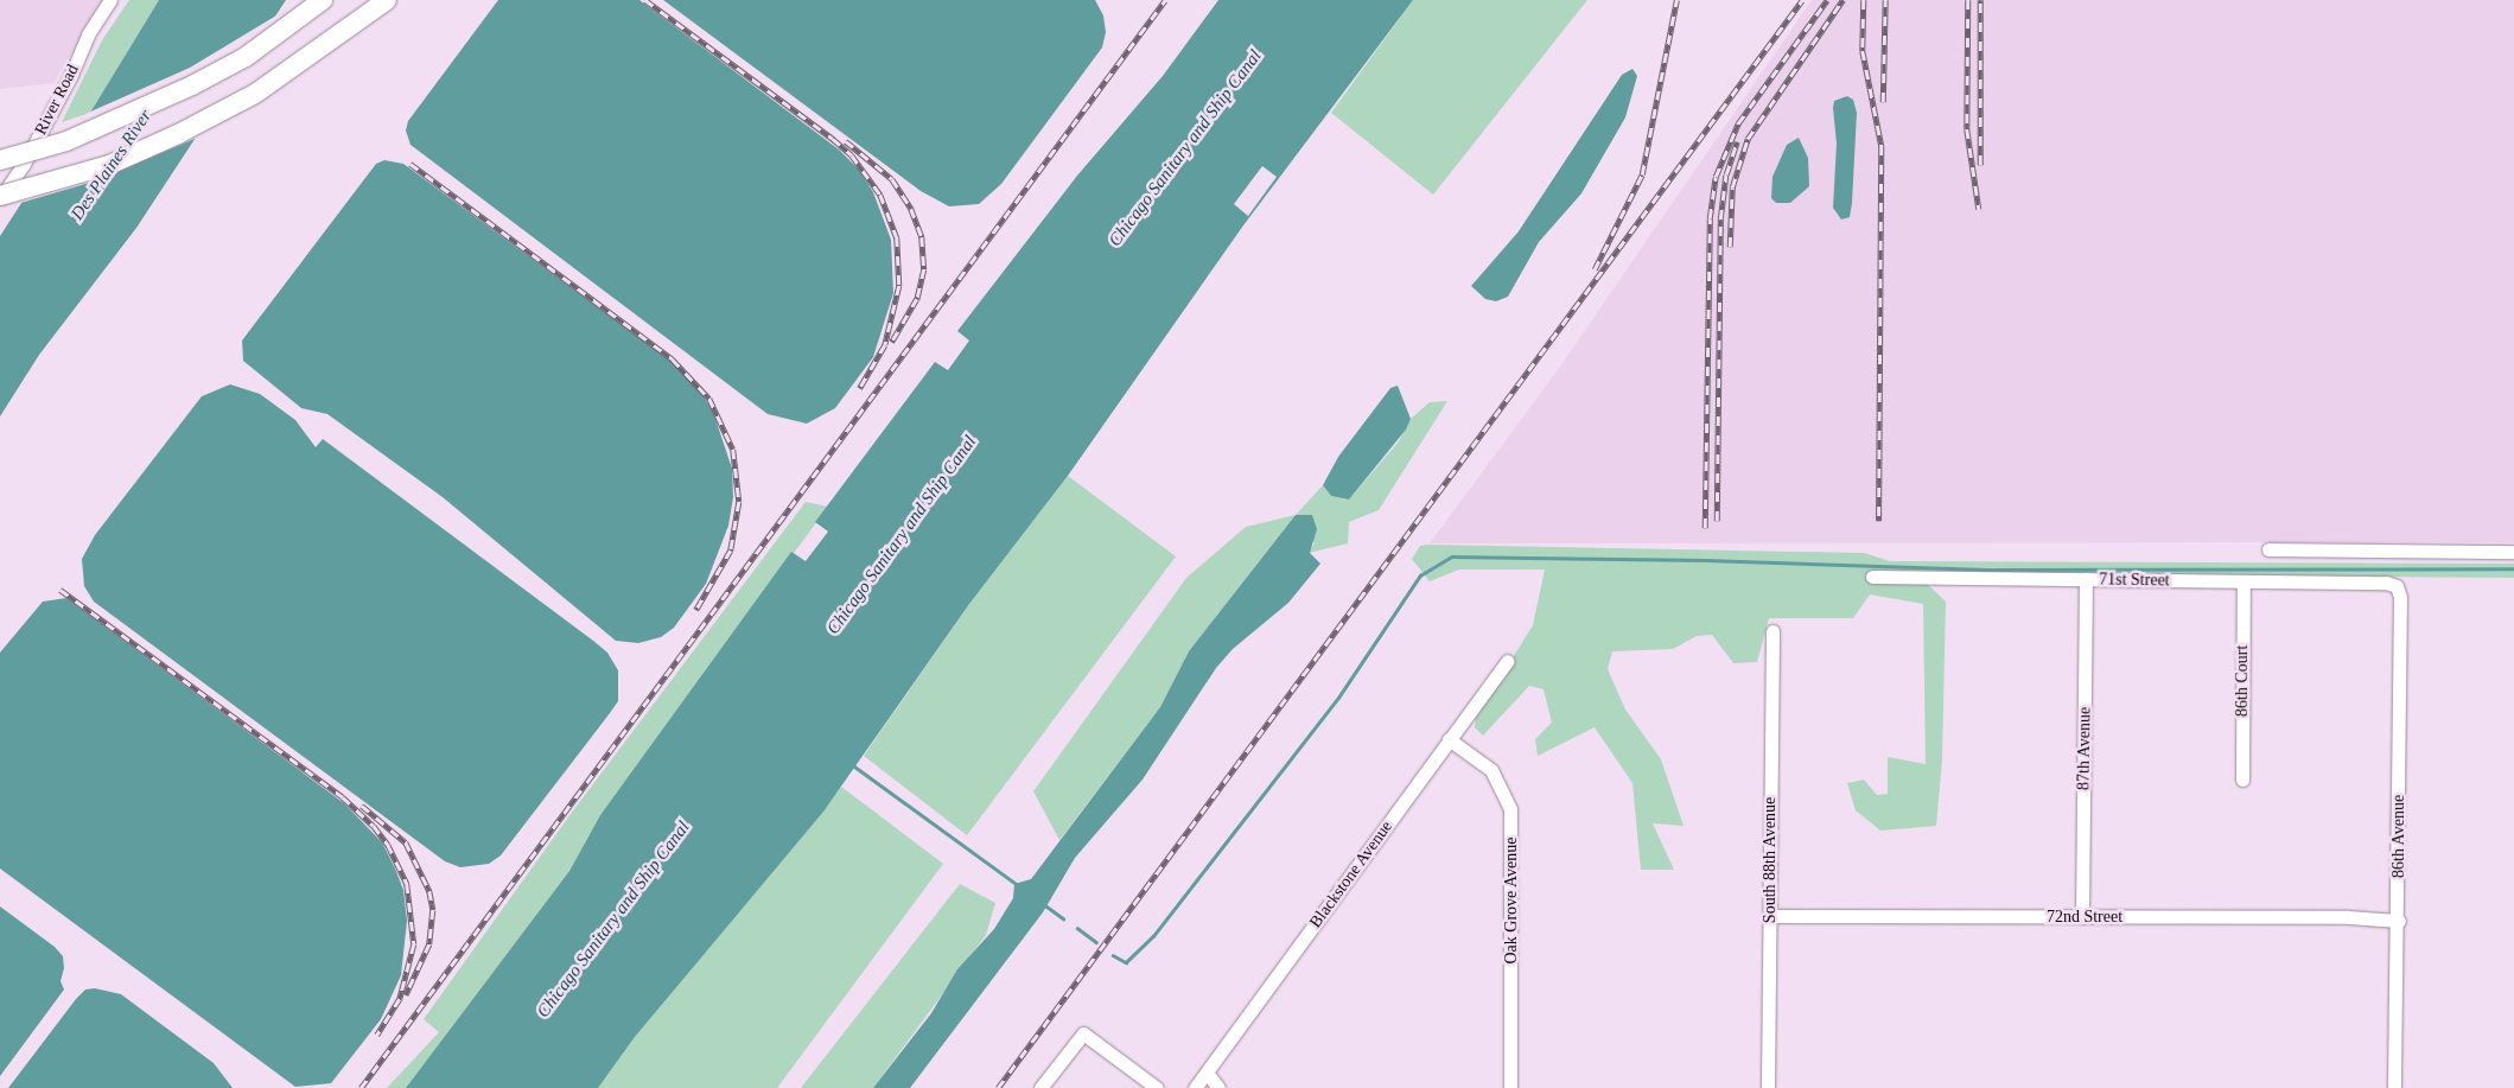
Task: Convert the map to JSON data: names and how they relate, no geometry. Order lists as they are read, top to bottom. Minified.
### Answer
{"streets":{"street":["River Road","71st Street","86th Court","87th Avenue","86th Avenue","South 88th Avenue","Blackstone Avenue","Oak Grove Avenue","72nd Street"]},"crossings":[["71st Street","86th Court"],["71st Street","87th Avenue"],["71st Street","86th Avenue"],["87th Avenue","72nd Street"],["86th Avenue","72nd Street"],["South 88th Avenue","72nd Street"],["Blackstone Avenue","Oak Grove Avenue"]],"water":["Chicago Sanitary and Ship Canal","Des Plaines River"]}
